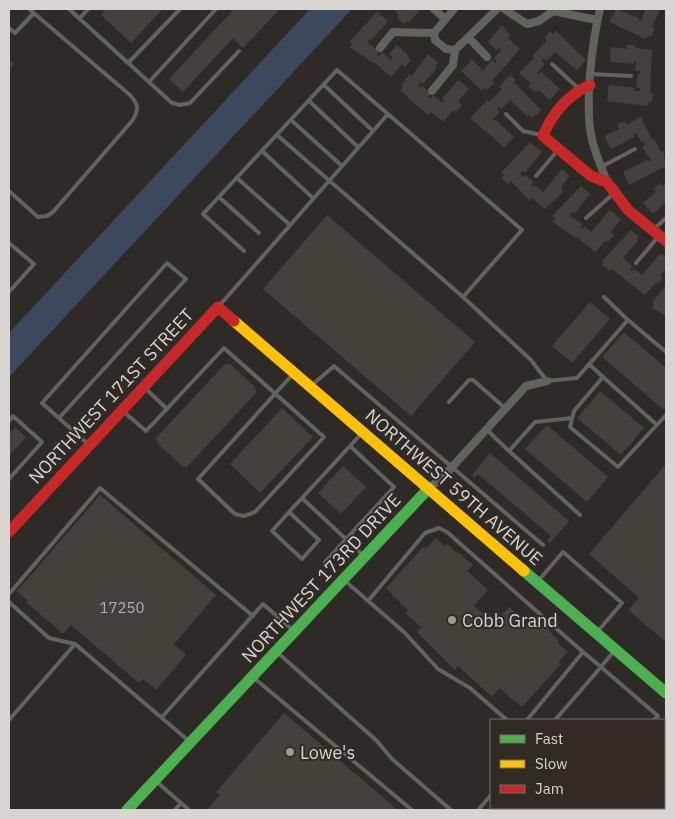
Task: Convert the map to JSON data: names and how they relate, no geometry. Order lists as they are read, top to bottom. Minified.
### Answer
{"streets":{"street":["NORTHWEST 171ST STREET","NORTHWEST 59TH AVENUE","NORTHWEST 173RD DRIVE"]},"crossings":[["NORTHWEST 171ST STREET","NORTHWEST 59TH AVENUE"],["NORTHWEST 59TH AVENUE","NORTHWEST 173RD DRIVE"]],"places":["Cobb Grand","Lowe's"],"house_numbers":["17250"],"legend":["Fast","Slow","Jam"]}
